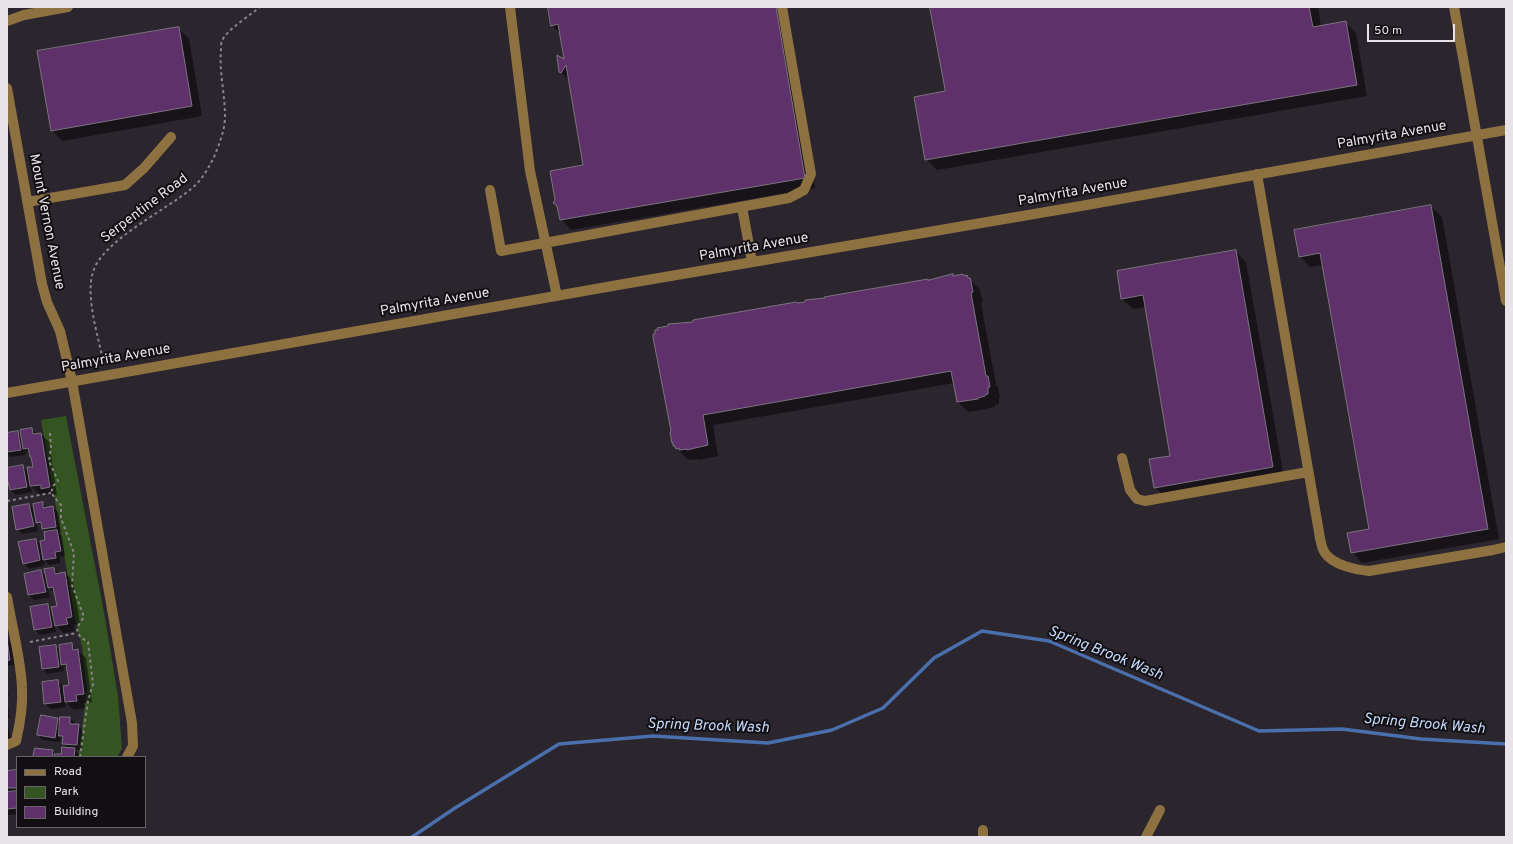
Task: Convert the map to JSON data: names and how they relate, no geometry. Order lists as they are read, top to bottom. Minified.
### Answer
{"streets":{"street":["Palmyrita Avenue","Mount Vernon Avenue"],"path":["Serpentine Road"]},"crossings":[["Palmyrita Avenue","Serpentine Road"],["Palmyrita Avenue","Mount Vernon Avenue"]],"water":["Spring Brook Wash"],"legend":["Road","Park","Building"],"scale_bar":"50 m"}
